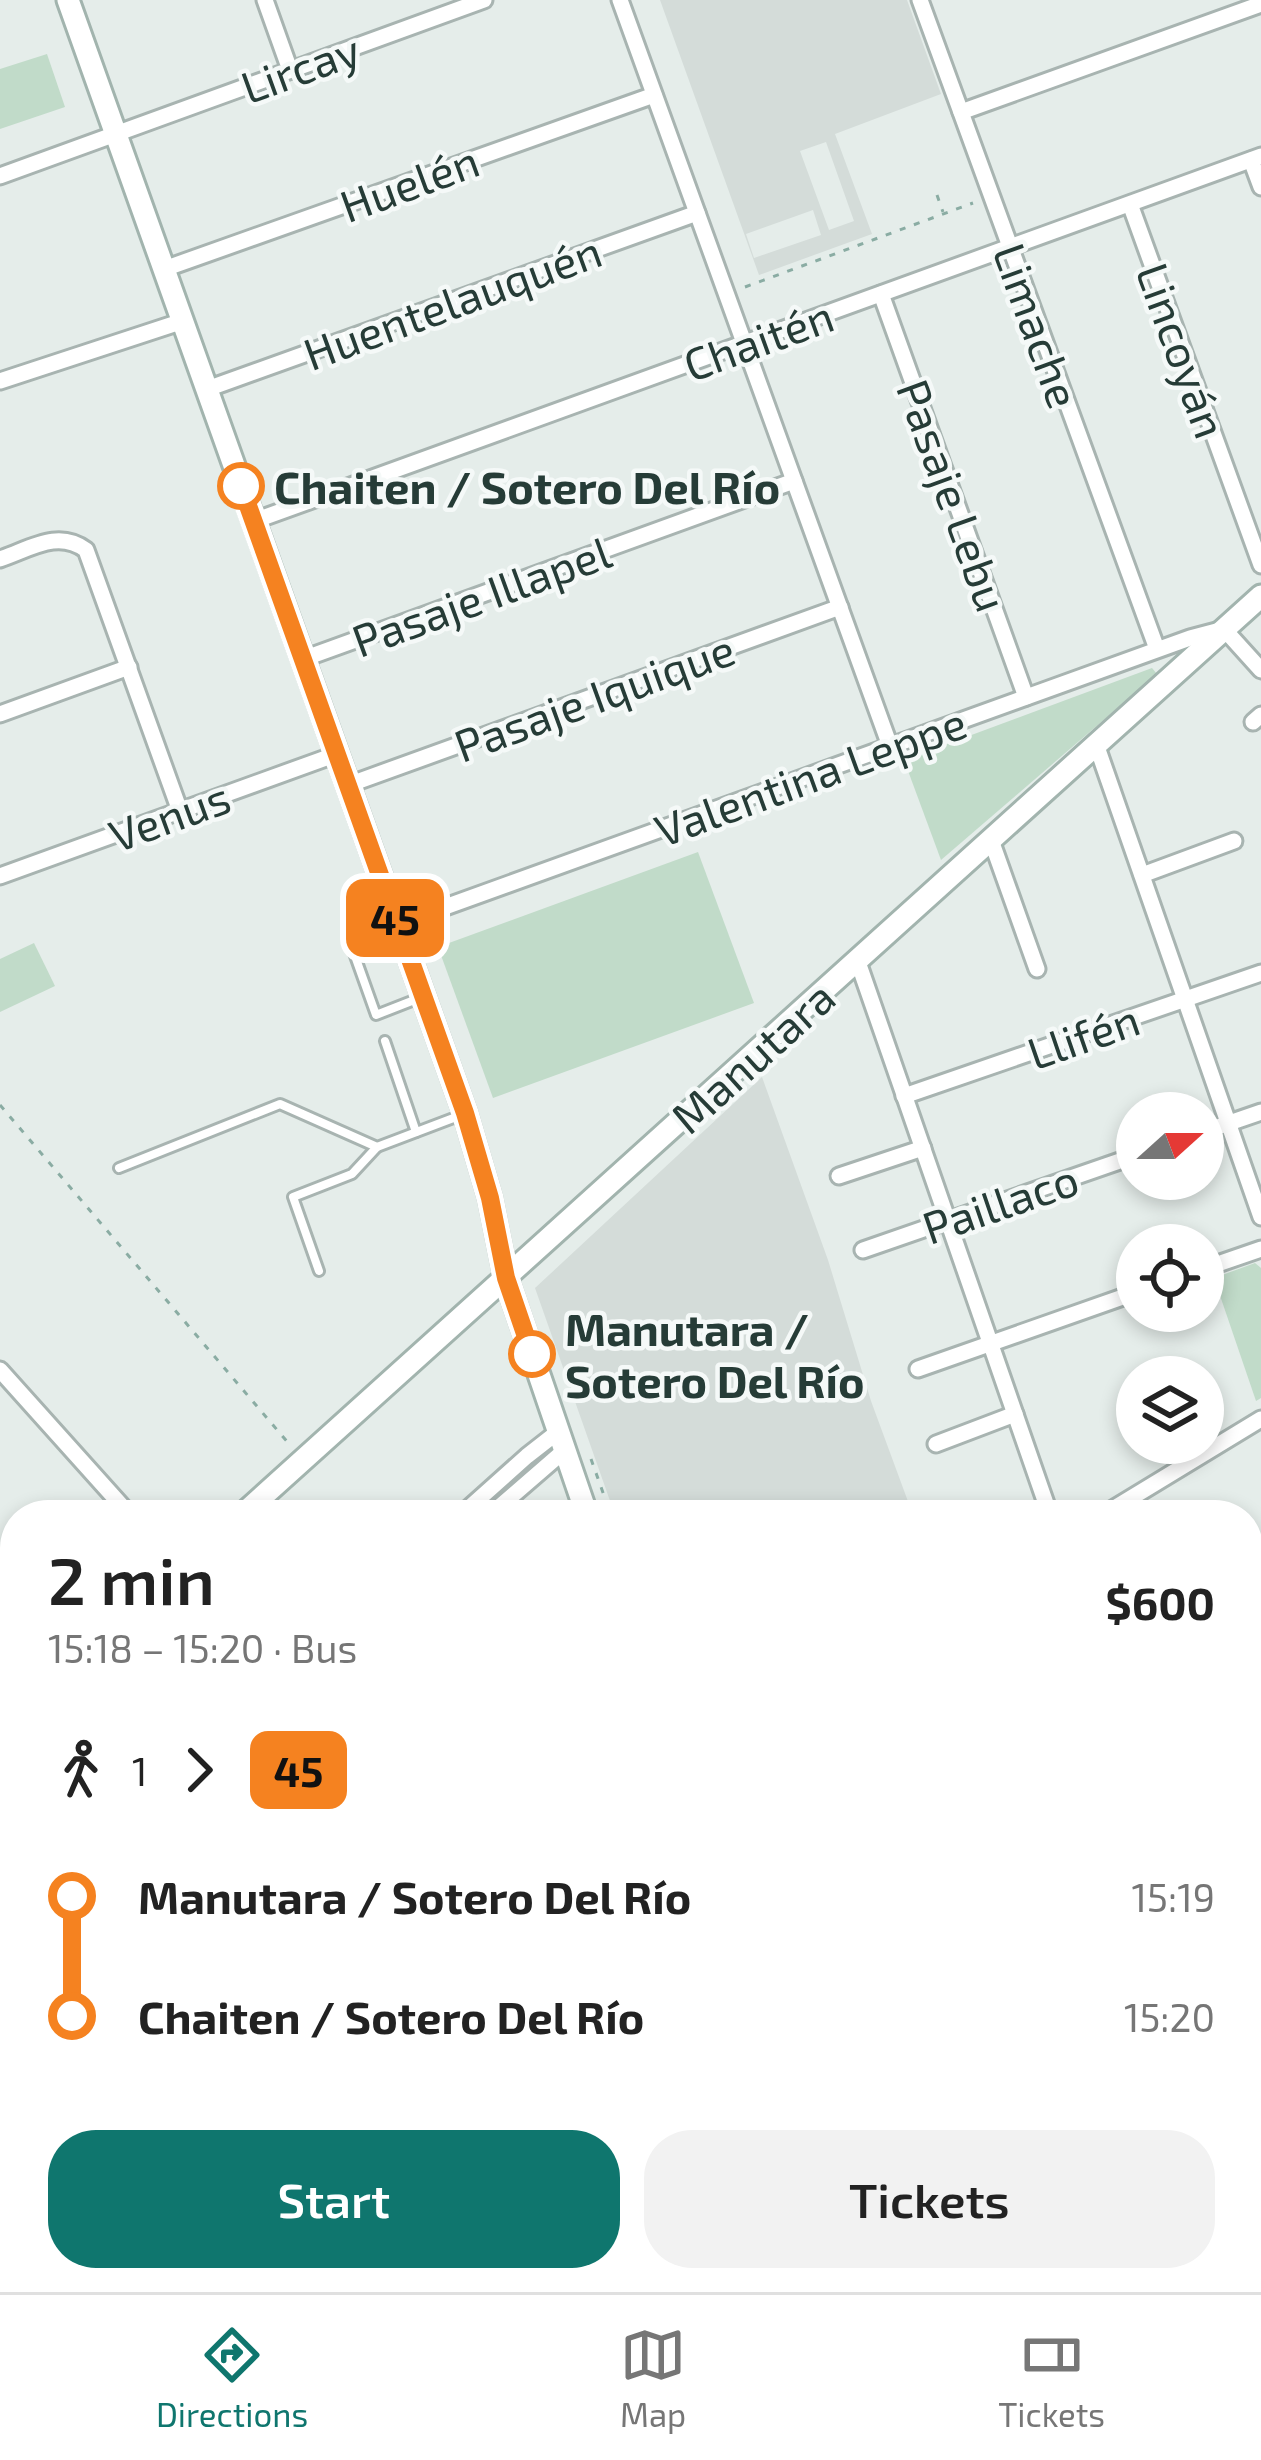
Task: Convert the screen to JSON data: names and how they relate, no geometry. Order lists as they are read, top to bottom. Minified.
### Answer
{"streets":{"main road":["Manutara"],"street":["Lircay","Huelén","Huentelauquén","Limache","Chaitén","Lincoyán","Pasaje Lebu","Pasaje Illapel","Pasaje Iquique","Valentina Leppe","Venus","Llifén","Paillaco"]},"crossings":[["Limache","Chaitén"],["Limache","Valentina Leppe"],["Chaitén","Lincoyán"],["Chaitén","Pasaje Lebu"],["Pasaje Lebu","Valentina Leppe"],["Valentina Leppe","Manutara"]],"places":["Chaiten / Sotero Del Río","Manutara / Sotero Del Río"],"lines":["bus line 45"],"north":"right","page":{"on_map":"45","heading":["2 min","15:18 – 15:20 · Bus","$600"],"legs":["1","45"],"list":[{"name":"Manutara / Sotero Del Río","value":"15:19"},{"name":"Chaiten / Sotero Del Río","value":"15:20"}],"buttons":["Start","Tickets"],"tabs":["Directions","Map","Tickets"]}}
